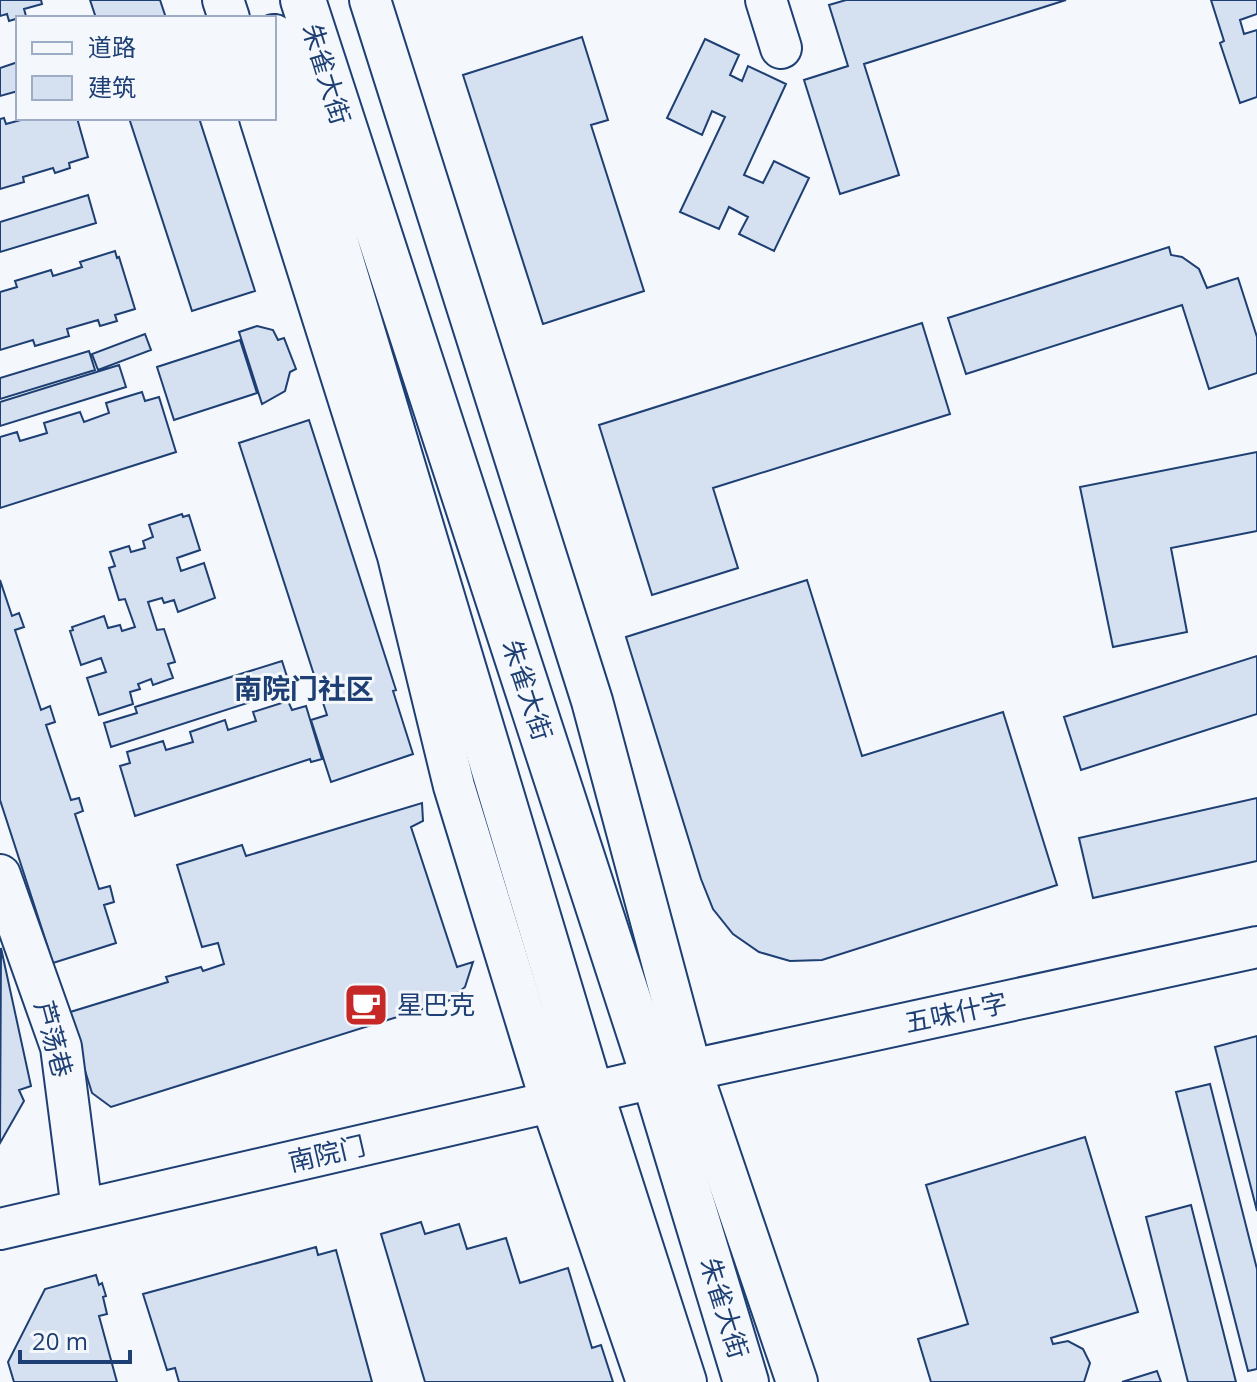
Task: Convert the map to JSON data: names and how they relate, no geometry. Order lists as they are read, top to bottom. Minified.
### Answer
{"streets":{"main road":["朱雀大街"],"street":["五味什字","芦荡巷","南院门"]},"crossings":[["朱雀大街","五味什字"],["朱雀大街","南院门"],["五味什字","南院门"],["芦荡巷","南院门"]],"districts":["南院门社区"],"places":{"cafe":["星巴克"]},"legend":["道路","建筑"],"scale_bar":"20 m"}
